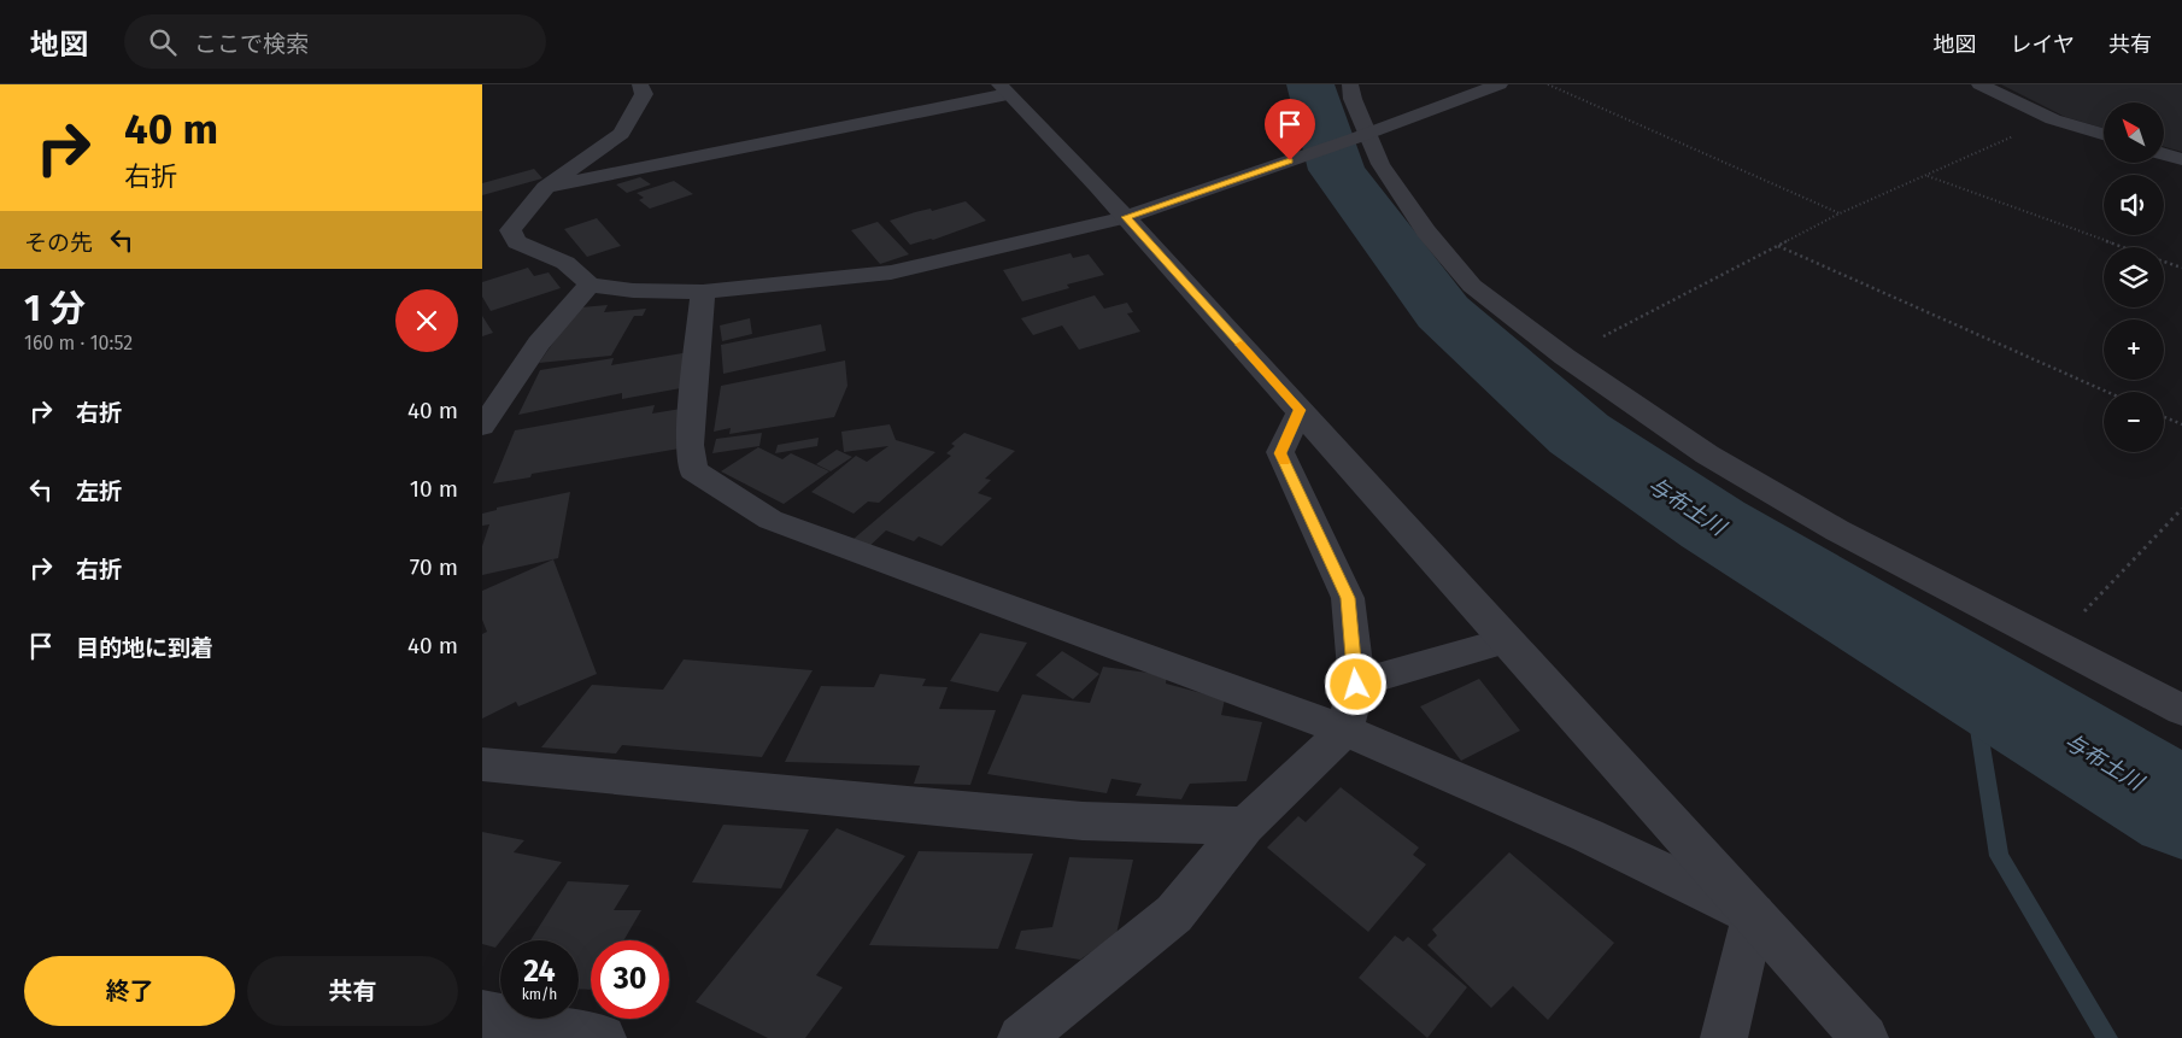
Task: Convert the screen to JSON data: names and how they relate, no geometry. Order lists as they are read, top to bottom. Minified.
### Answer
{"water":["与布土川"],"north":"top left","page":{"header":"地図","search":"ここで検索","nav":["地図","レイヤ","共有"],"turn":["40 m","右折"],"map_buttons":["+","−"],"then":"その先","heading":["1 分","160 m · 10:52"],"list":[{"name":"右折","value":"40 m"},{"name":"左折","value":"10 m"},{"name":"右折","value":"70 m"},{"name":"目的地に到着","value":"40 m"}],"speed":"24 km/h","limit":"30","buttons":["終了","共有"]}}
